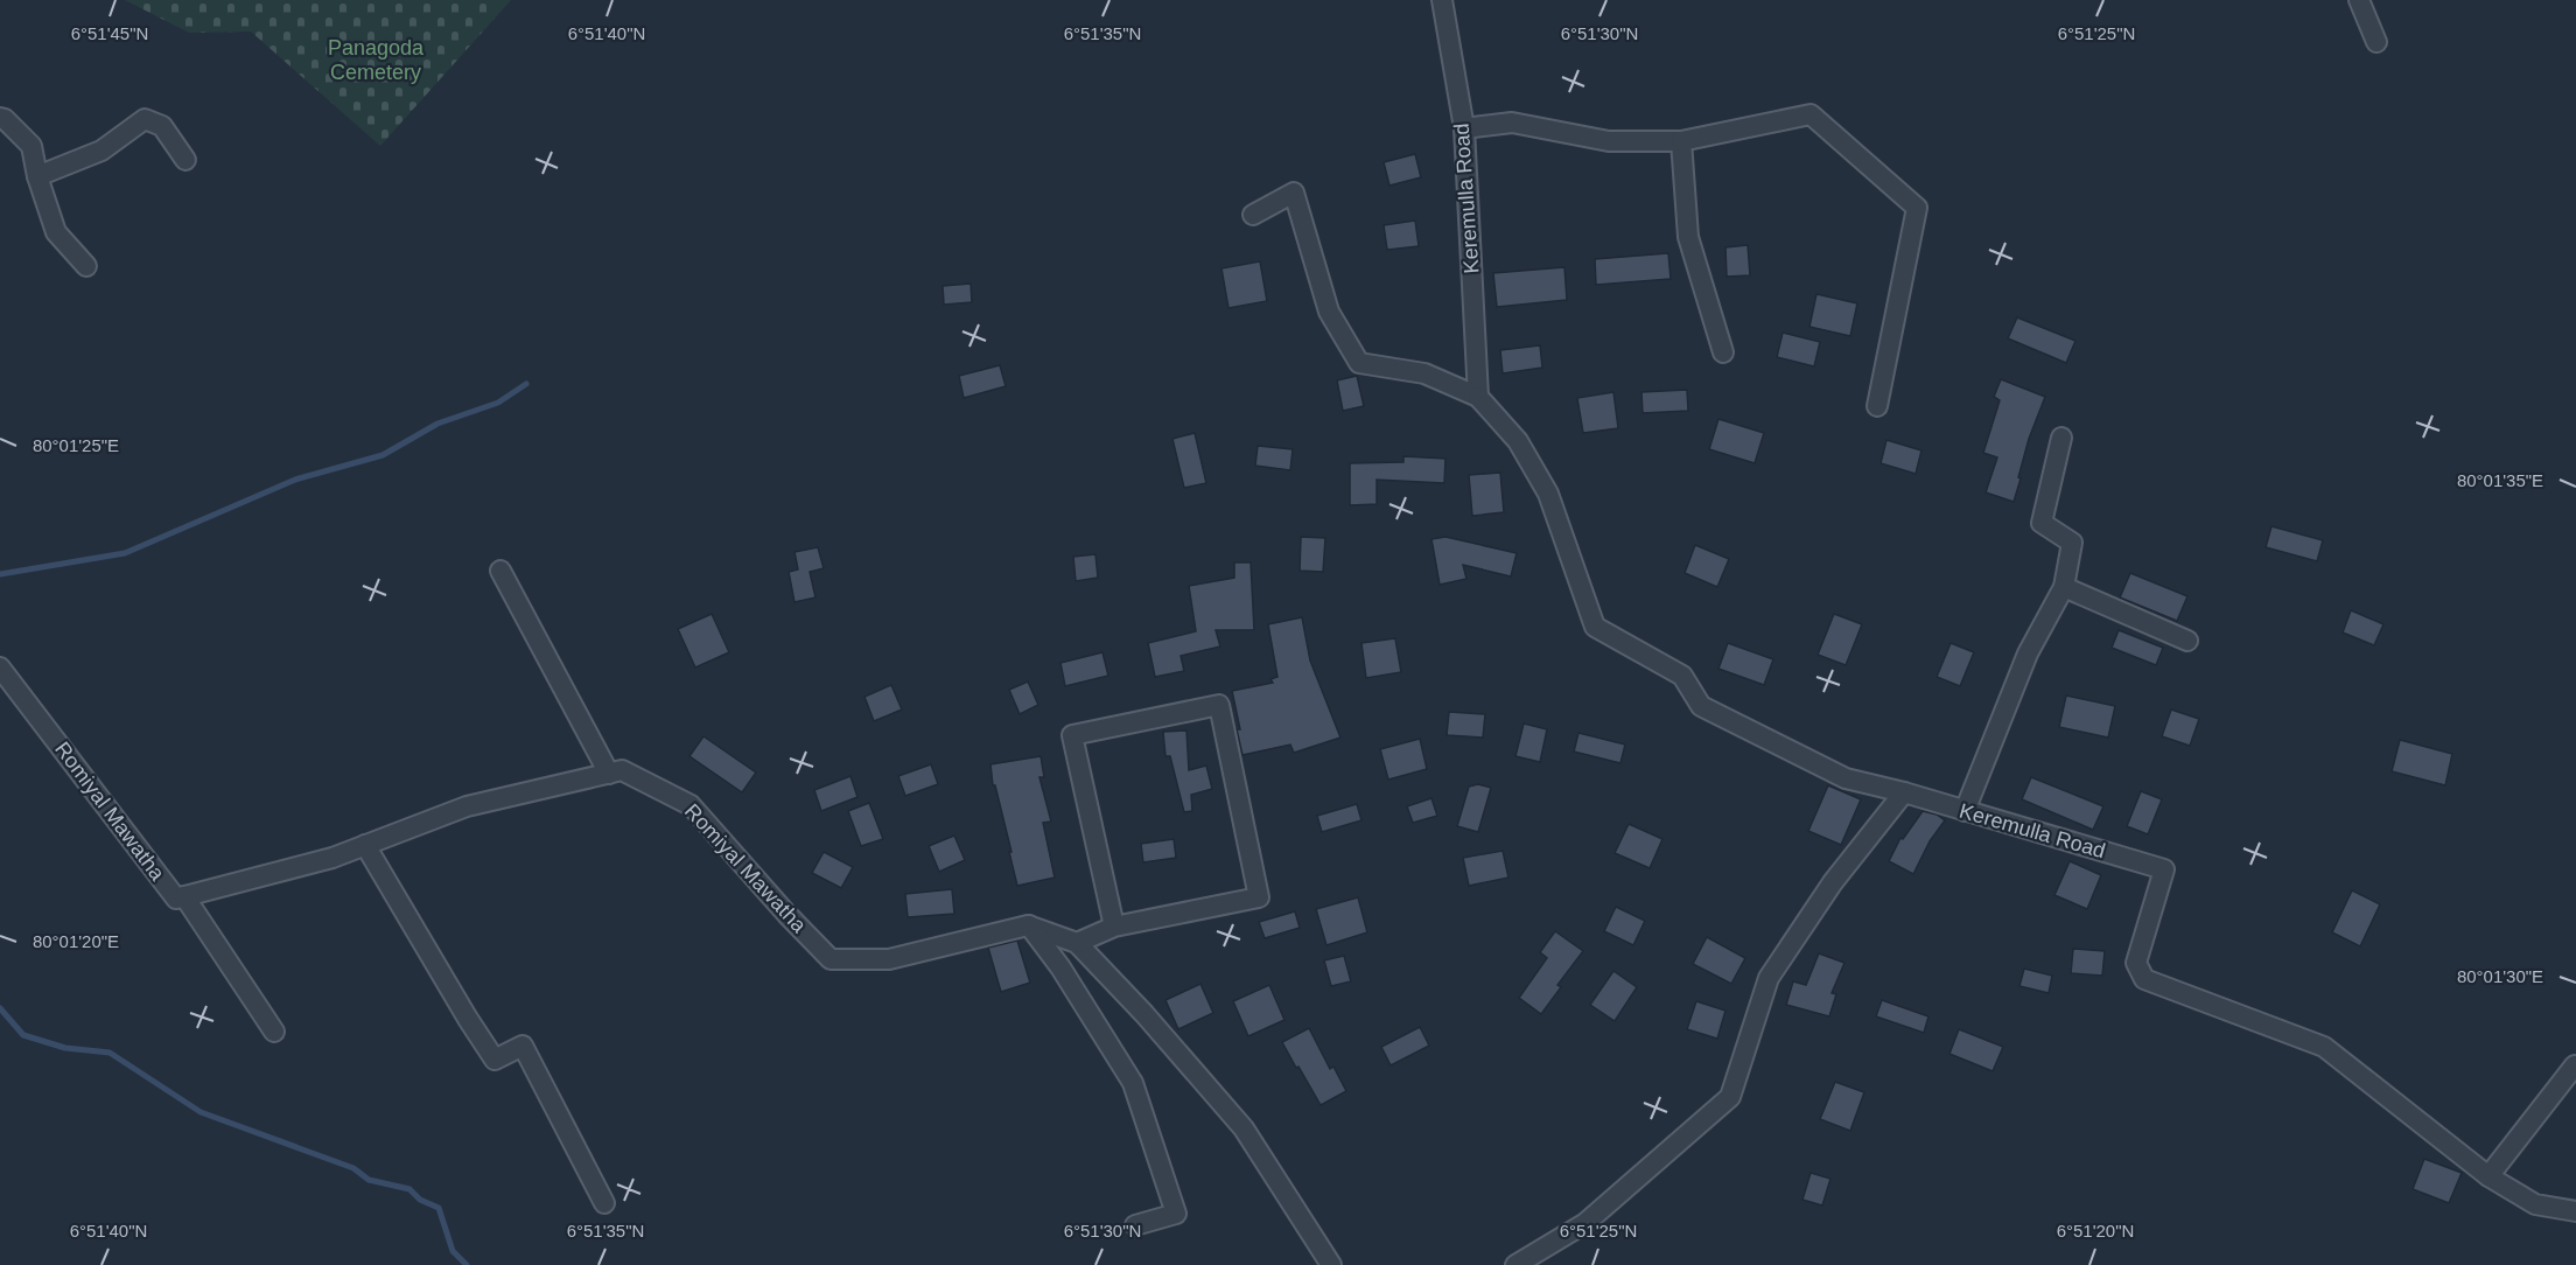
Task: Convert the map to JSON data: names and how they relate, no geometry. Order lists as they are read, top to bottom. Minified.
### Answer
{"streets":{"street":["Keremulla Road","Romiyal Mawatha"]},"parks":["Panagoda Cemetery"],"coordinates":["6°51'45\"N","6°51'40\"N","6°51'35\"N","6°51'30\"N","6°51'25\"N","80°01'25\"E","80°01'35\"E","80°01'20\"E","80°01'30\"E","6°51'20\"N"]}
